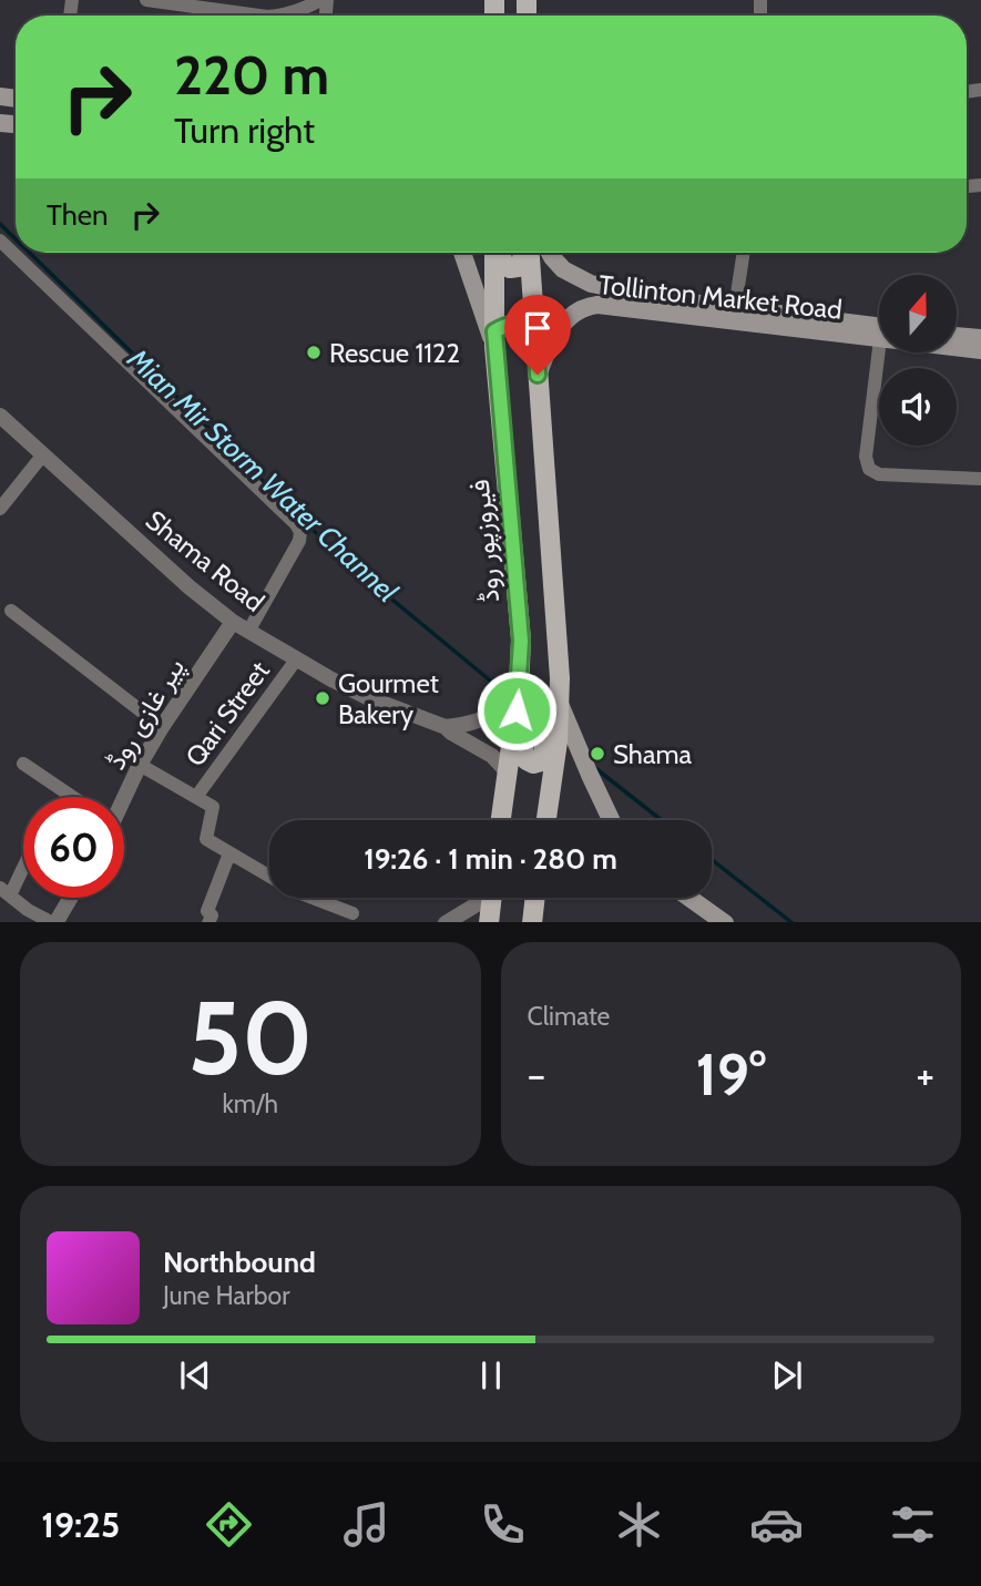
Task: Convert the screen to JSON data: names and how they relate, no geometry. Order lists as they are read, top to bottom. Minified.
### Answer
{"streets":{"main road":["Tollinton Market Road","فیروزپور روڈ"],"street":["Shama Road","پیر غازی روڈ","Qari Street"]},"crossings":[["فیروزپور روڈ","Shama Road"],["Shama Road","پیر غازی روڈ"],["Shama Road","Qari Street"]],"water":["Mian Mir Storm Water Channel"],"places":["Rescue 1122","Gourmet Bakery","Shama"],"north":"top","page":{"turn":["220 m","Turn right"],"then":"Then","limit":"60","trip":"19:26 · 1 min · 280 m","tile":[["50","km/h"],"Climate"],"heat":["−","19°","+"],"song":["Northbound","June Harbor"],"tabs":"19:25"}}
